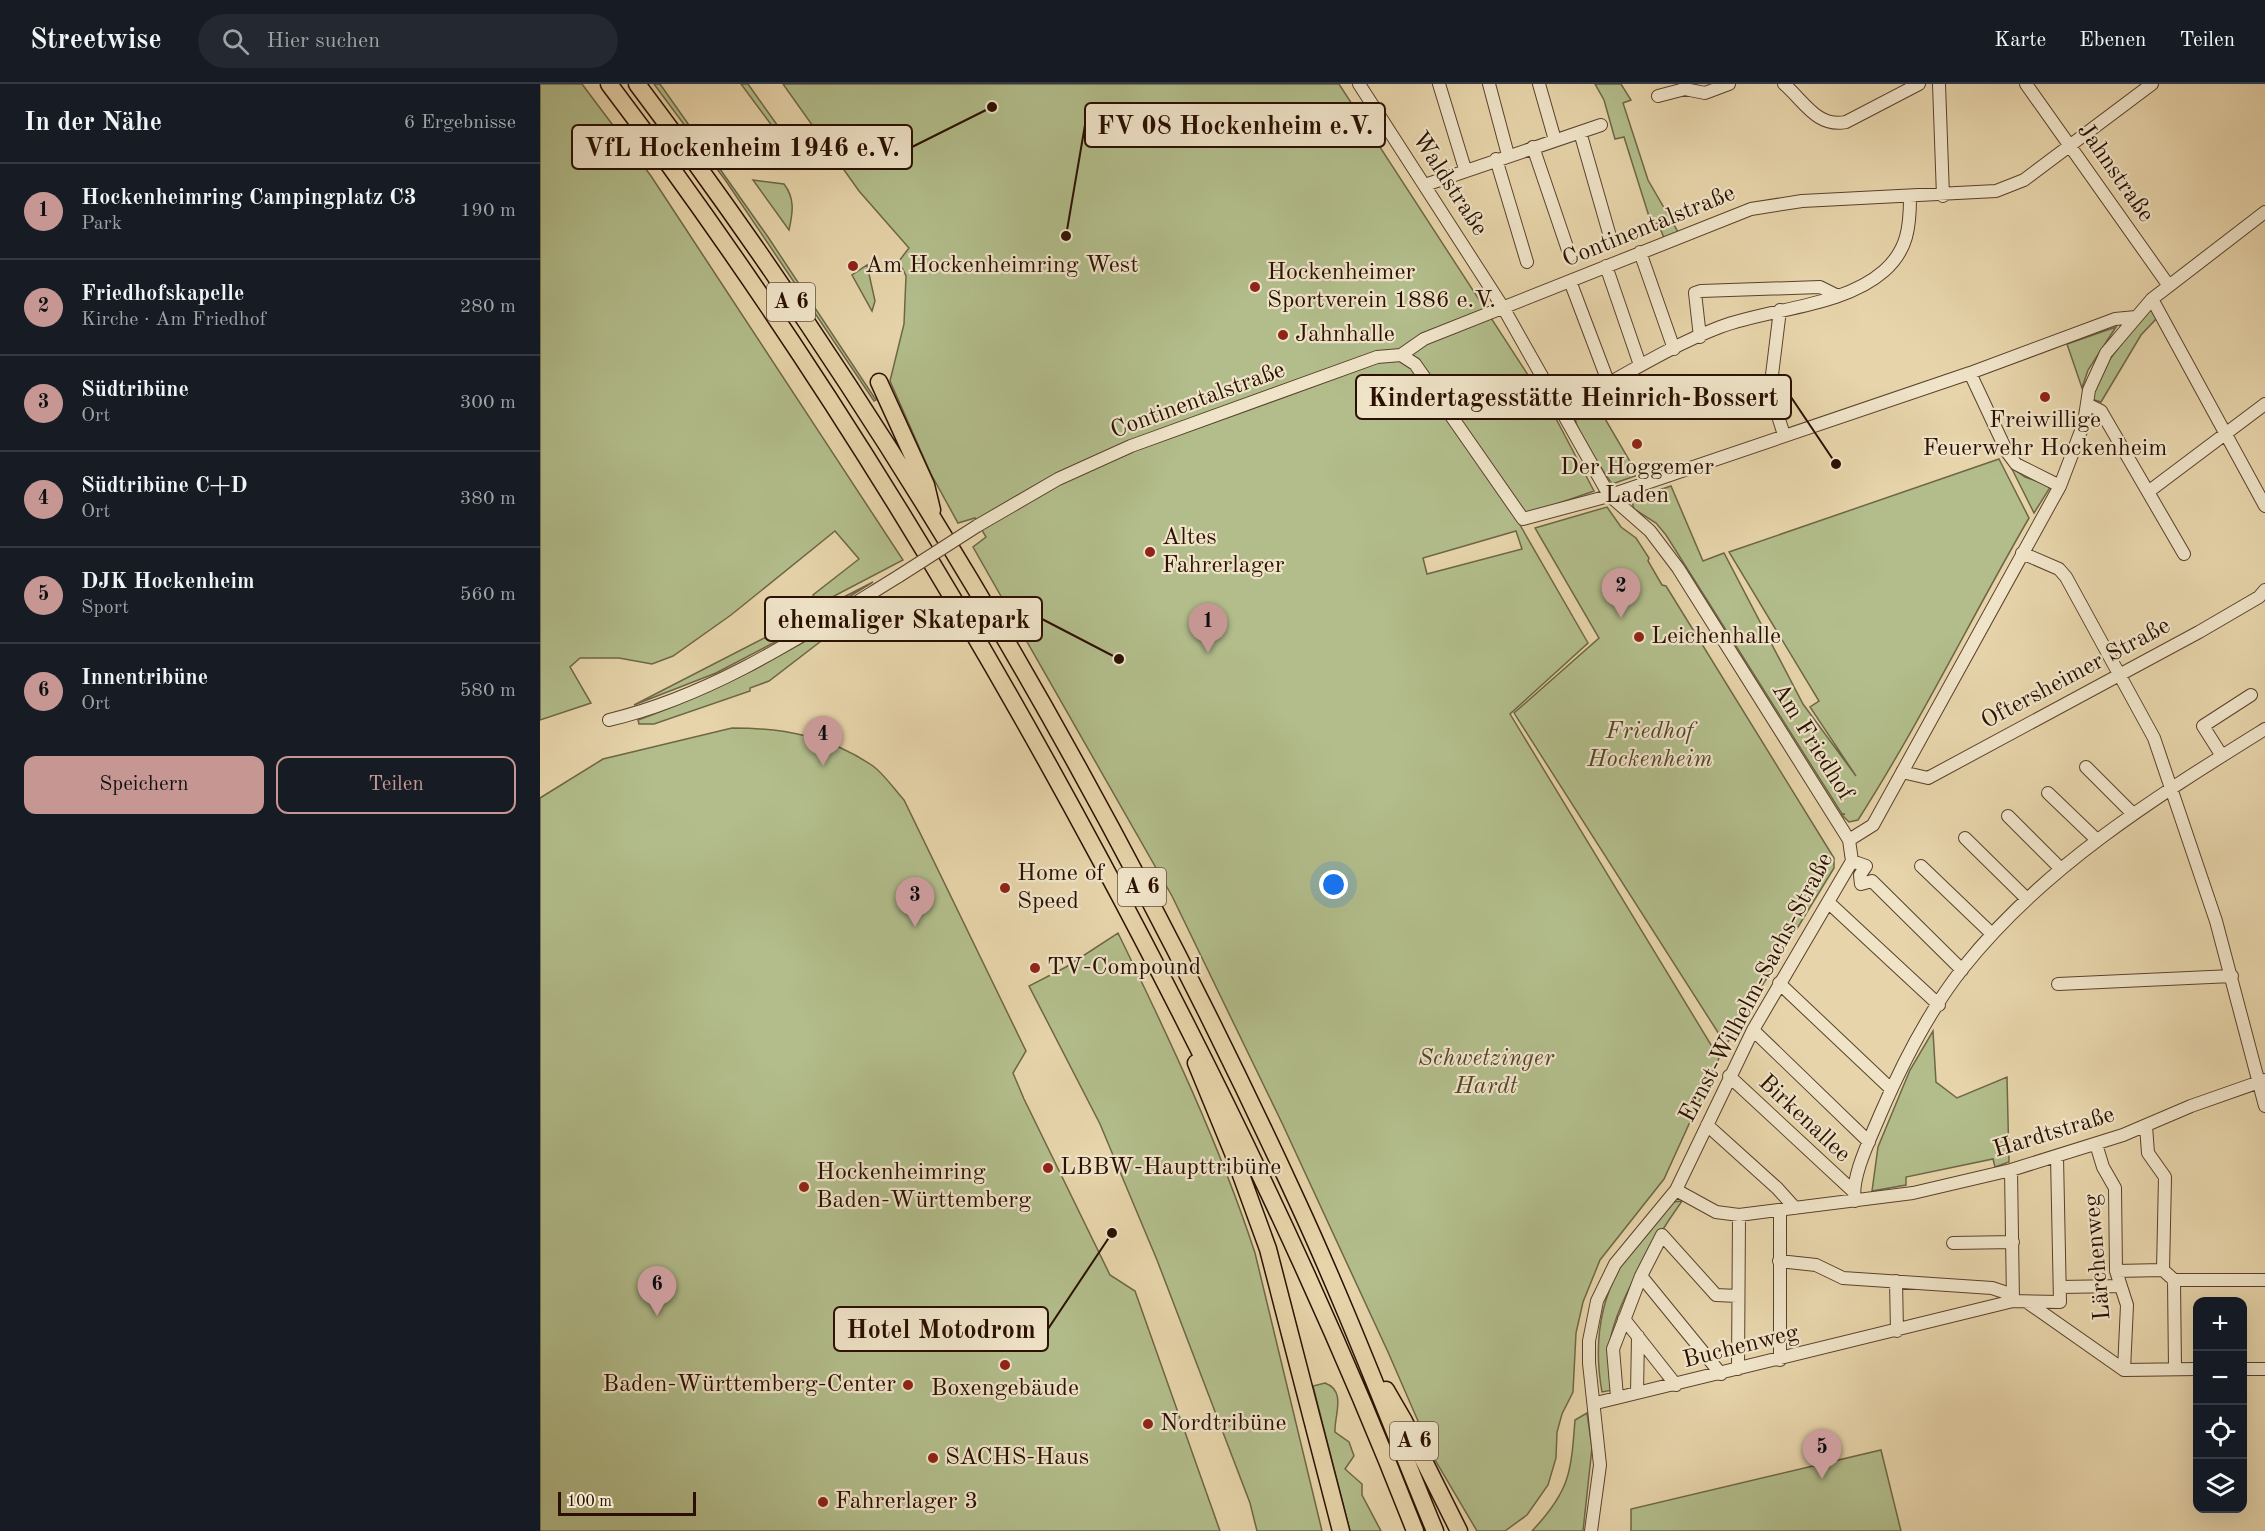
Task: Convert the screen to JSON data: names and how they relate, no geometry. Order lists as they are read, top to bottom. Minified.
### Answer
{"streets":{"highway":["A 6"],"street":["Jahnstraße","Waldstraße","Continentalstraße","Oftersheimer Straße","Am Friedhof","Ernst-Wilhelm-Sachs-Straße","Birkenallee","Hardtstraße","Lärchenweg","Buchenweg"]},"crossings":[["Jahnstraße","Continentalstraße"],["Jahnstraße","Ernst-Wilhelm-Sachs-Straße"],["Waldstraße","Continentalstraße"],["Waldstraße","Am Friedhof"],["Oftersheimer Straße","Ernst-Wilhelm-Sachs-Straße"],["Am Friedhof","Ernst-Wilhelm-Sachs-Straße"],["Ernst-Wilhelm-Sachs-Straße","Birkenallee"],["Ernst-Wilhelm-Sachs-Straße","Buchenweg"],["Birkenallee","Hardtstraße"],["Hardtstraße","Lärchenweg"]],"parks":["Friedhof Hockenheim","Schwetzinger Hardt"],"places":["VfL Hockenheim 1946 e.V.","FV 08 Hockenheim e.V.","Am Hockenheimring West","Hockenheimer Sportverein 1886 e.V.","Jahnhalle","Freiwillige Feuerwehr Hockenheim","Der Hoggemer Laden","Kindertagesstätte Heinrich-Bossert","Altes Fahrerlager","Leichenhalle","ehemaliger Skatepark","Home of Speed","TV-Compound","LBBW-Haupttribüne","Hockenheimring Baden-Württemberg","Hotel Motodrom","Boxengebäude","Baden-Württemberg-Center","Nordtribüne","SACHS-Haus","Fahrerlager 3"],"scale_bar":"100 m","page":{"header":"Streetwise","search":"Hier suchen","nav":["Karte","Ebenen","Teilen"],"heading":["In der Nähe","6 Ergebnisse"],"list":[{"mark":"1","name":"Hockenheimring Campingplatz C3","note":"Park","value":"190 m"},{"mark":"2","name":"Friedhofskapelle","note":"Kirche · Am Friedhof","value":"280 m"},{"mark":"3","name":"Südtribüne","note":"Ort","value":"300 m"},{"mark":"4","name":"Südtribüne C+D","note":"Ort","value":"380 m"},{"mark":"5","name":"DJK Hockenheim","note":"Sport","value":"560 m"},{"mark":"6","name":"Innentribüne","note":"Ort","value":"580 m"}],"pins":["2","1","4","3","6","5"],"buttons":["Speichern","Teilen"],"map_buttons":["+","−"],"scale":"100 m"}}
